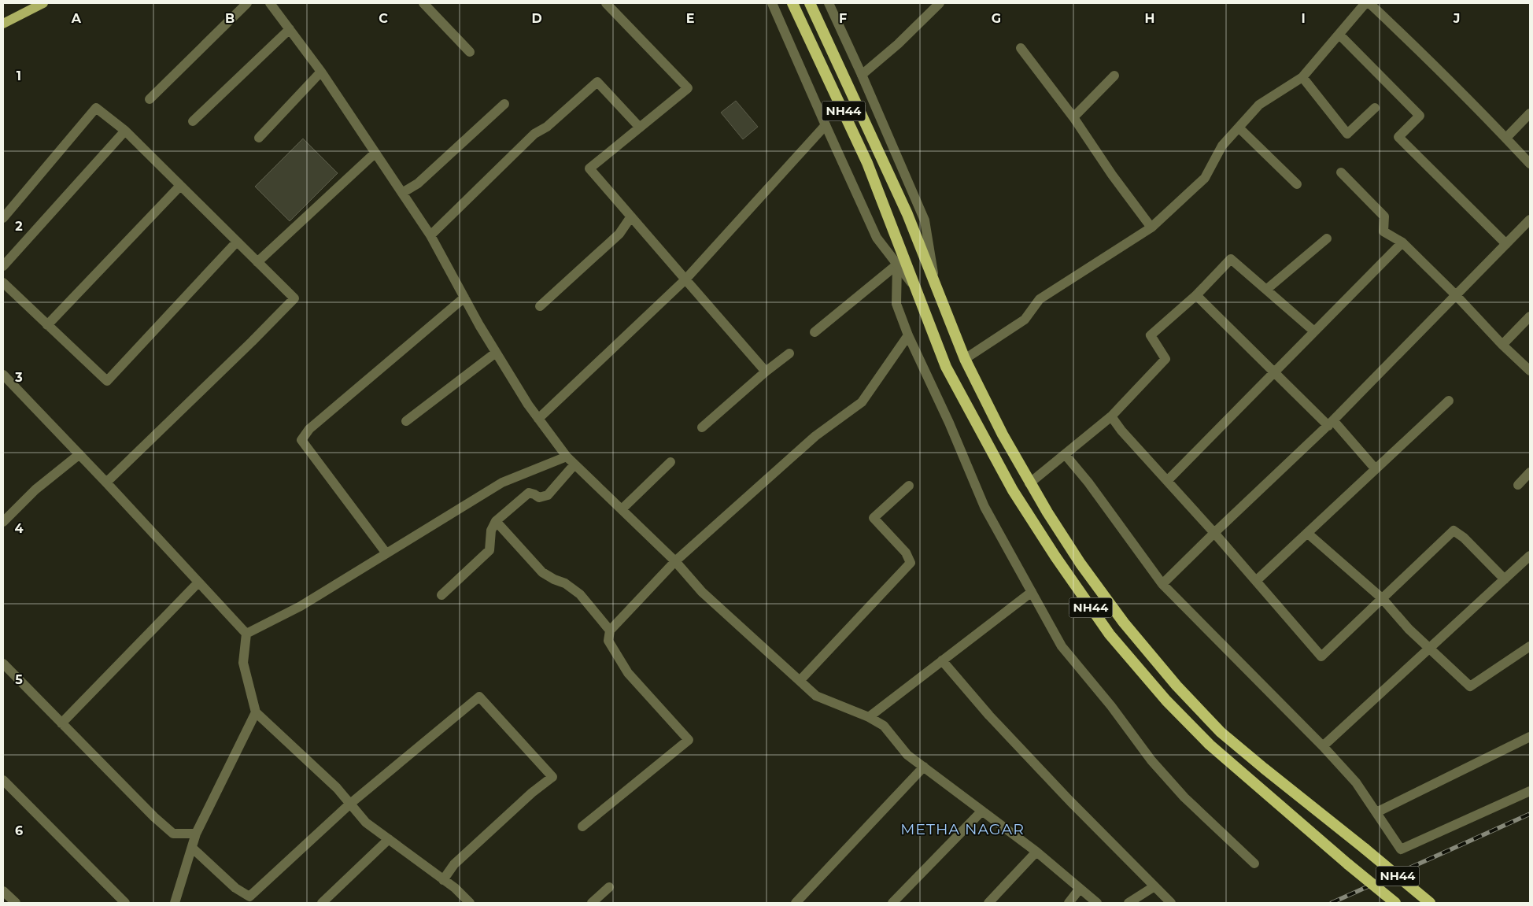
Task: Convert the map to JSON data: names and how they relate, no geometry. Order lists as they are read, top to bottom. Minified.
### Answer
{"streets":{"highway":["NH44"]},"districts":["METHA NAGAR"],"grid":{"columns":["A","B","C","D","E","F","G","H","I","J"],"rows":["1","2","3","4","5","6"]}}
